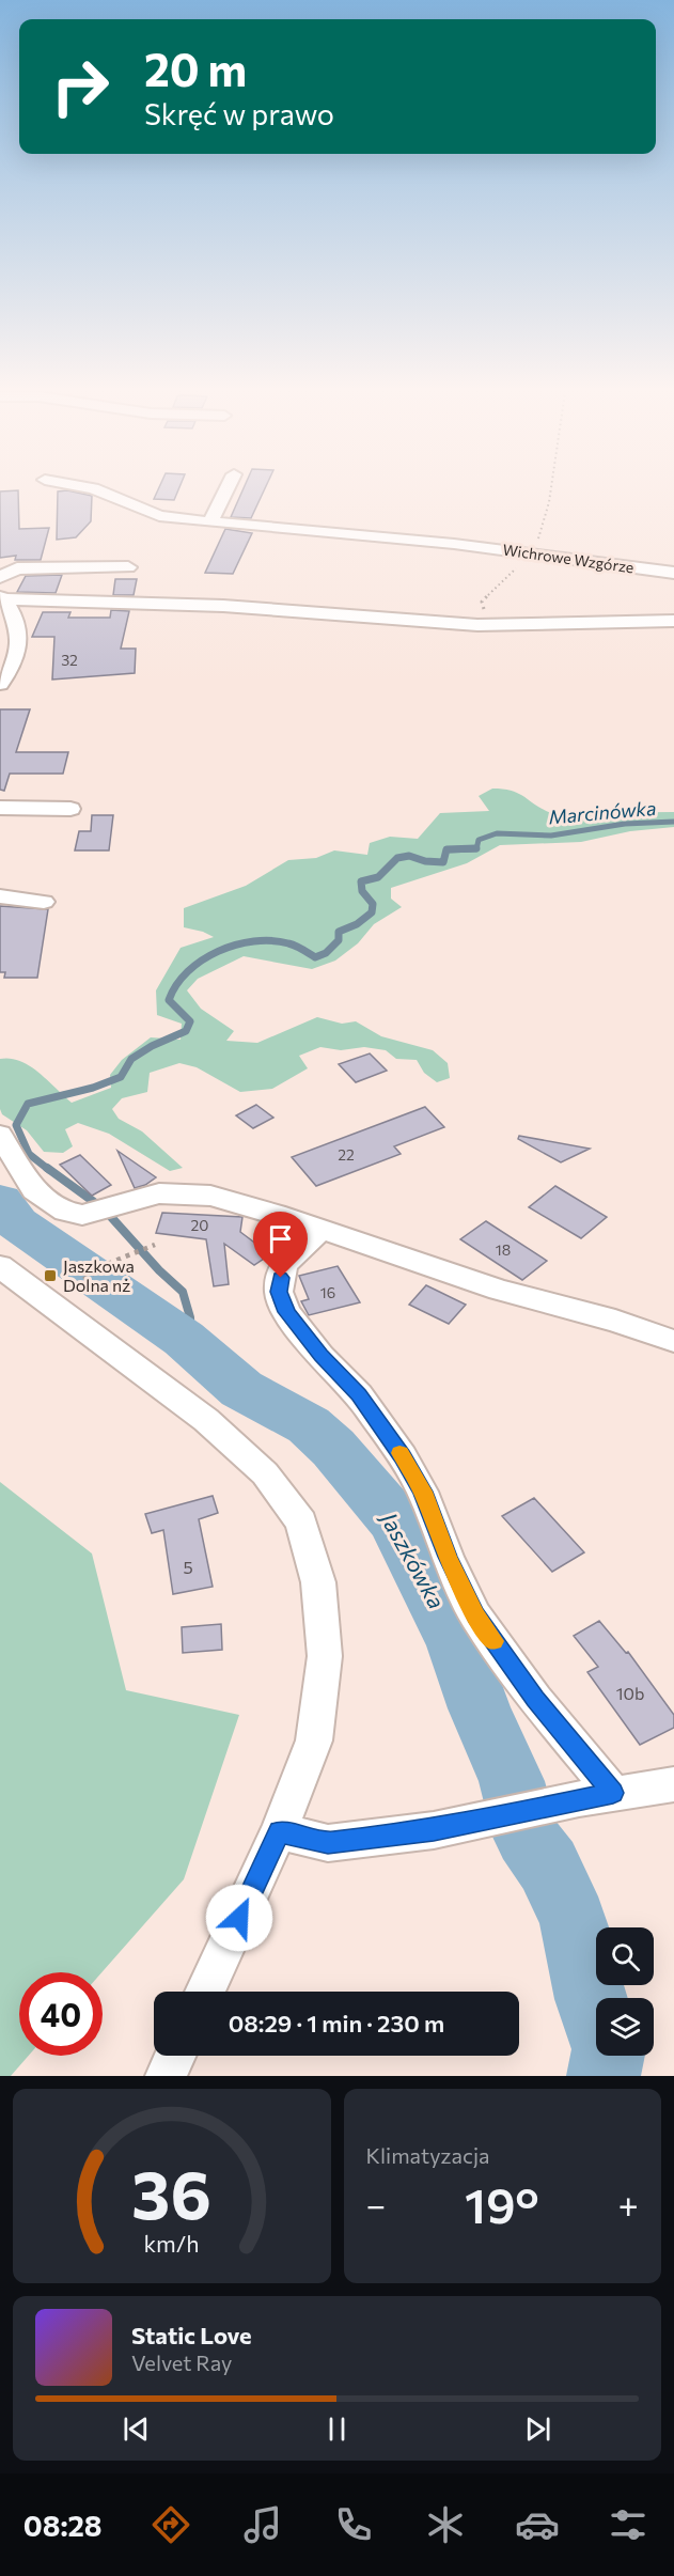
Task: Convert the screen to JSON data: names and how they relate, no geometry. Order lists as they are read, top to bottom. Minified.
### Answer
{"streets":{"street":["Wichrowe Wzgórze"]},"water":["Marcinówka","Jaszkówka"],"places":{"transit":["Jaszkowa Dolna nż"]},"house_numbers":["32","22","20","18","16","5","10b"],"page":{"turn":["20 m","Skręć w prawo"],"limit":"40","trip":"08:29 · 1 min · 230 m","tile":"Klimatyzacja","heat":["−","19°","+"],"song":["Static Love","Velvet Ray"],"tabs":"08:28","gauge":["36","km/h"]}}
